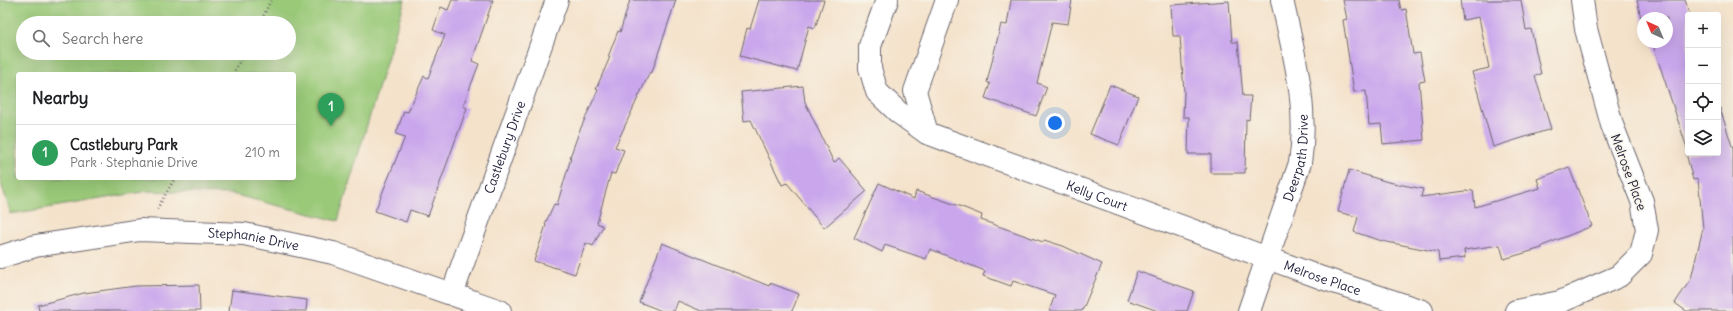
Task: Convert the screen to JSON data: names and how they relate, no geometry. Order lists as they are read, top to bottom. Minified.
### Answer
{"streets":{"street":["Castlebury Drive","Deerpath Drive","Melrose Place","Kelly Court","Stephanie Drive"]},"crossings":[["Castlebury Drive","Stephanie Drive"],["Deerpath Drive","Melrose Place"],["Deerpath Drive","Kelly Court"],["Melrose Place","Kelly Court"]],"north":"top left","page":{"map_buttons":["+","−"],"search":"Search here","heading":"Nearby","pins":"1","list":[{"mark":"1","name":"Castlebury Park","note":"Park · Stephanie Drive","value":"210 m"}]}}
